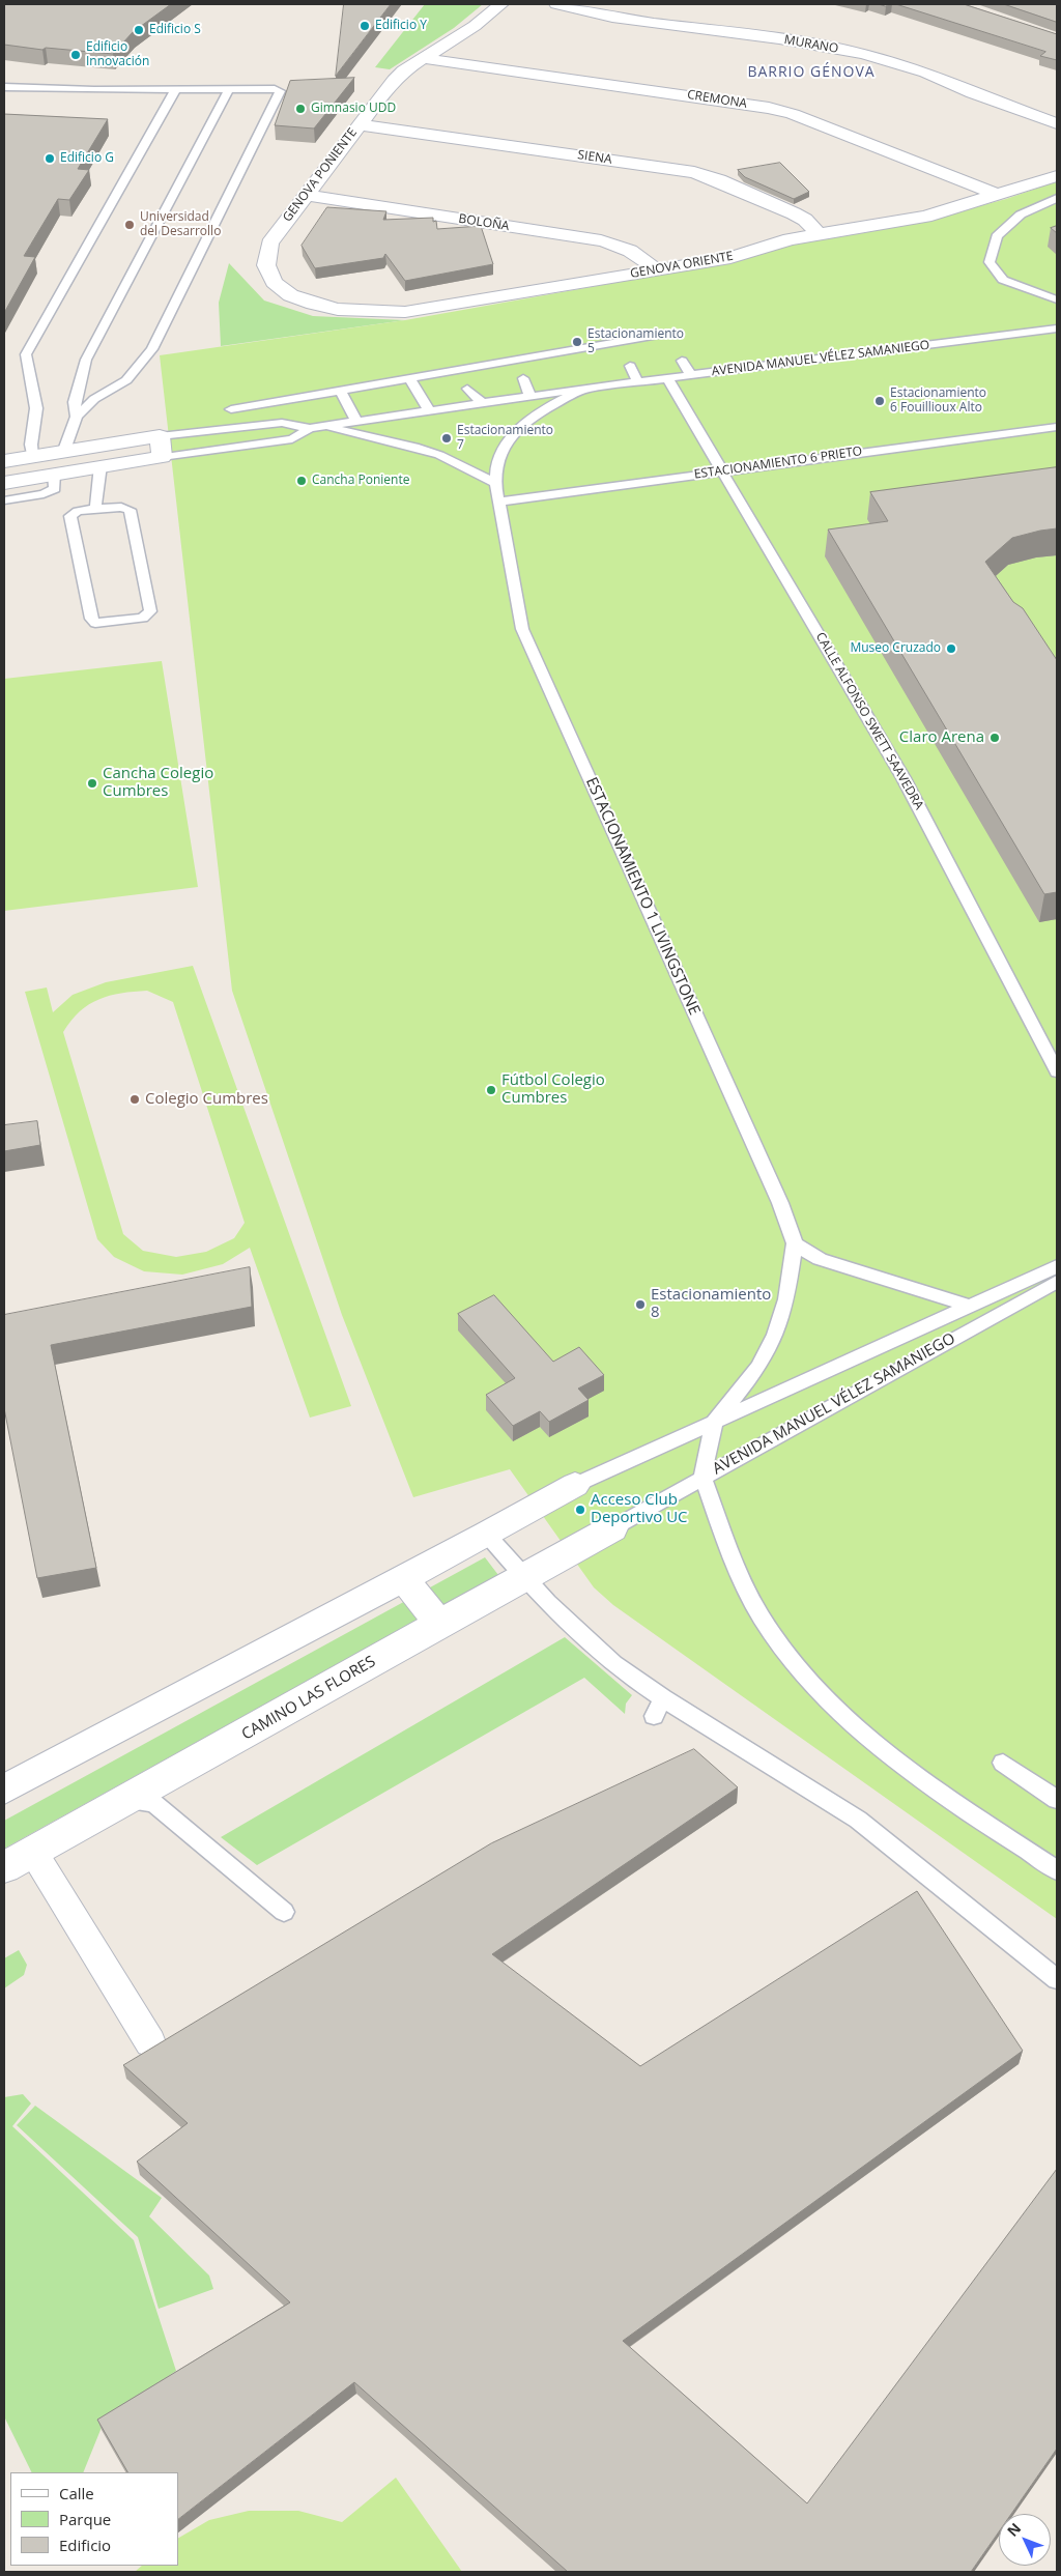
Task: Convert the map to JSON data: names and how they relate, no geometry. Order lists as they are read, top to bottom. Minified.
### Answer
{"streets":{"street":["MURANO","CREMONA","SIENA","GENOVA PONIENTE","BOLOÑA","GENOVA ORIENTE","CAMINO LAS FLORES"],"lane":["AVENIDA MANUEL VÉLEZ SAMANIEGO","ESTACIONAMIENTO 6 PRIETO","CALLE ALFONSO SWETT SAAVEDRA","ESTACIONAMIENTO 1 LIVINGSTONE"]},"crossings":[["CREMONA","GENOVA PONIENTE"],["CREMONA","GENOVA ORIENTE"],["SIENA","GENOVA PONIENTE"],["SIENA","GENOVA ORIENTE"],["GENOVA PONIENTE","BOLOÑA"],["GENOVA PONIENTE","GENOVA ORIENTE"],["BOLOÑA","GENOVA ORIENTE"],["AVENIDA MANUEL VÉLEZ SAMANIEGO","CALLE ALFONSO SWETT SAAVEDRA"],["AVENIDA MANUEL VÉLEZ SAMANIEGO","ESTACIONAMIENTO 1 LIVINGSTONE"],["AVENIDA MANUEL VÉLEZ SAMANIEGO","CAMINO LAS FLORES"],["ESTACIONAMIENTO 6 PRIETO","CALLE ALFONSO SWETT SAAVEDRA"],["ESTACIONAMIENTO 6 PRIETO","ESTACIONAMIENTO 1 LIVINGSTONE"]],"districts":["BARRIO GÉNOVA"],"places":["Edificio Y","Edificio S","Edificio Innovación","Gimnasio UDD","Edificio G","Universidad del Desarrollo","Estacionamiento 5","Estacionamiento 6 Fouillioux Alto","Estacionamiento 7","Cancha Poniente","Museo Cruzado","Claro Arena","Cancha Colegio Cumbres","Fútbol Colegio Cumbres","Colegio Cumbres","Estacionamiento 8","Acceso Club Deportivo UC"],"legend":["Calle","Parque","Edificio"],"north":"top left"}
